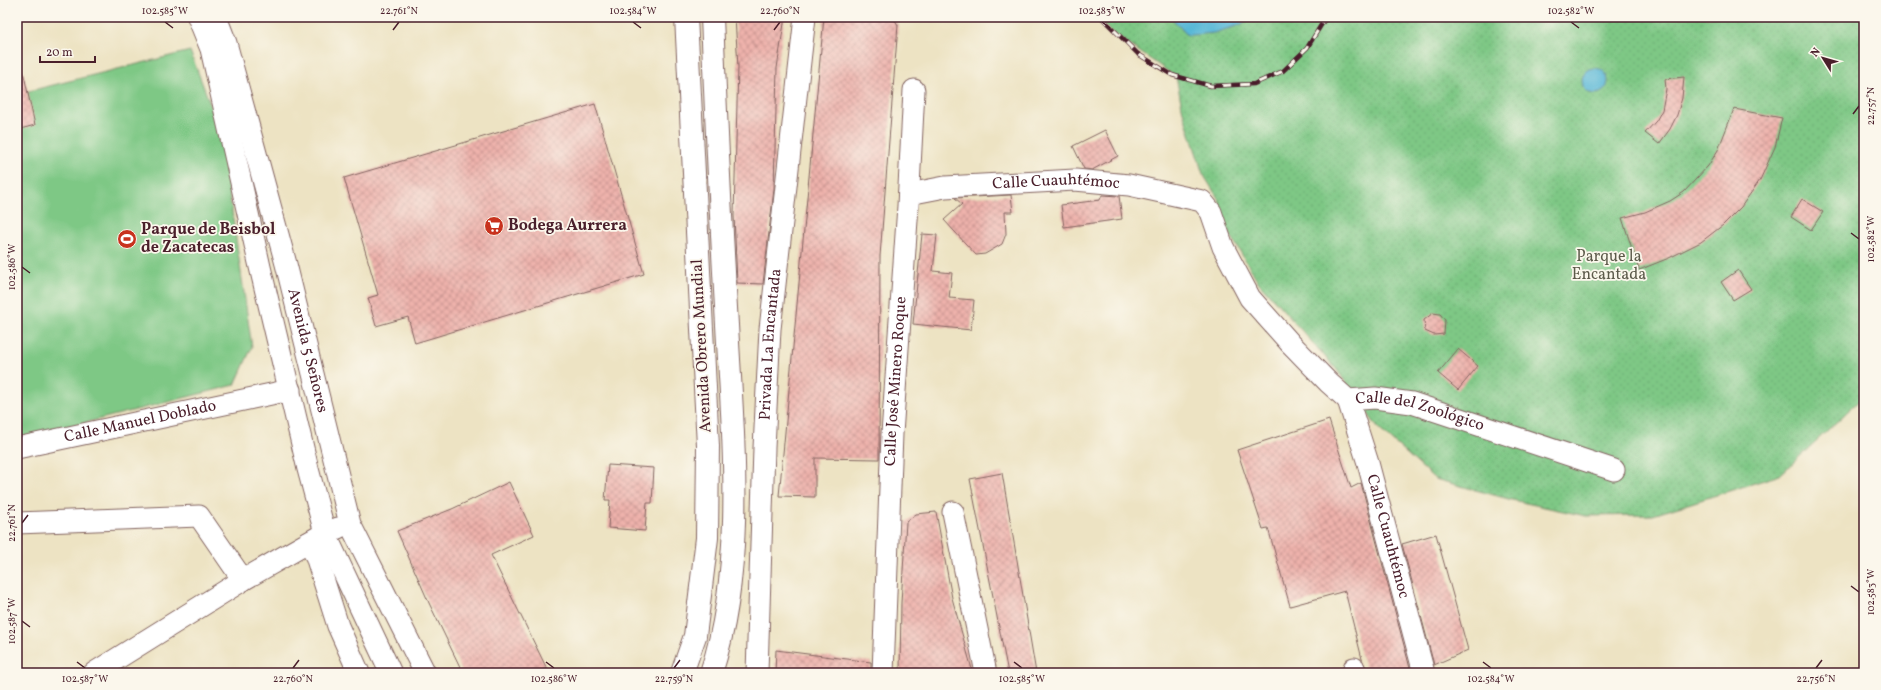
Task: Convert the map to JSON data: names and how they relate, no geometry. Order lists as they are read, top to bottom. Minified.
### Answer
{"streets":{"main road":["Avenida Obrero Mundial"],"street":["Calle Cuauhtémoc","Privada La Encantada","Avenida 5 Señores","Calle José Minero Roque","Calle del Zoológico","Calle Manuel Doblado"]},"crossings":[["Calle Cuauhtémoc","Calle José Minero Roque"],["Calle Cuauhtémoc","Calle del Zoológico"],["Avenida 5 Señores","Calle Manuel Doblado"]],"parks":["Parque la Encantada"],"places":{"supermarket":["Bodega Aurrera"],"sports":["Parque de Beisbol de Zacatecas"]},"scale_bar":"20 m","north":"top left","coordinates":["102.585°W","22.761°N","102.584°W","22.760°N","102.583°W","102.582°W","22.757°N","102.586°W","102.587°W","22.759°N","22.756°N"]}
